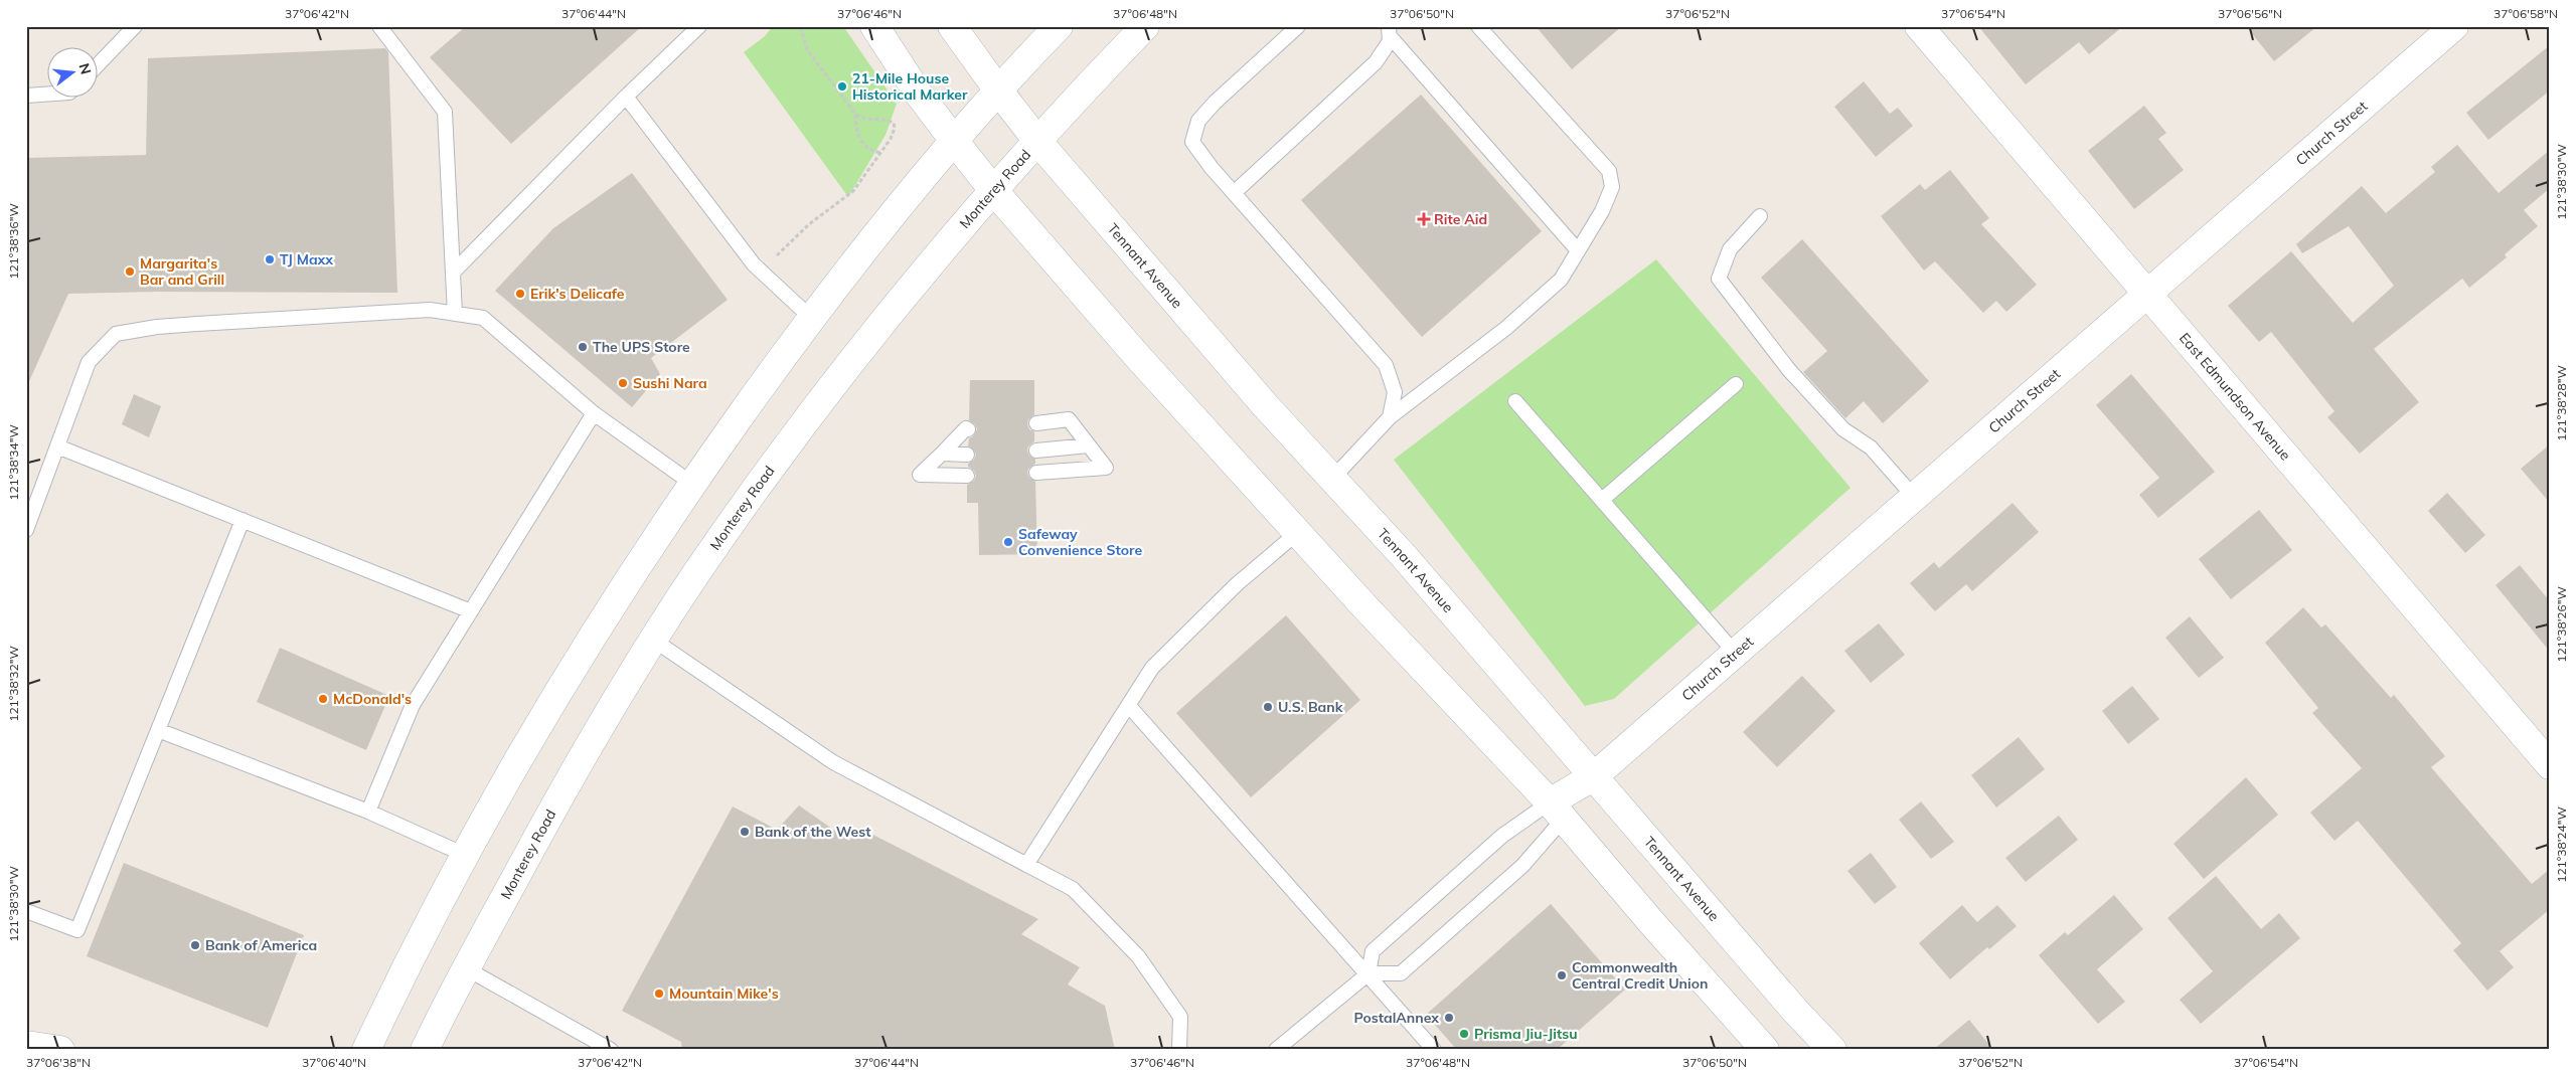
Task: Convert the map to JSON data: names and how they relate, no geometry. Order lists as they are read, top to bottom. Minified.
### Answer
{"streets":{"main road":["Church Street","Monterey Road","Tennant Avenue","East Edmundson Avenue"]},"crossings":[["Church Street","Tennant Avenue"],["Church Street","East Edmundson Avenue"],["Monterey Road","Tennant Avenue"]],"places":{"other":["21-Mile House Historical Marker","TJ Maxx","Margarita's Bar and Grill","Erik's Delicafe","The UPS Store","Sushi Nara","Safeway Convenience Store","McDonald's","U.S. Bank","Bank of the West","Bank of America","Commonwealth Central Credit Union","Mountain Mike's","PostalAnnex","Prisma Jiu-Jitsu"],"health":["Rite Aid"]},"north":"right","coordinates":["37°06'42\"N","37°06'44\"N","37°06'46\"N","37°06'48\"N","37°06'50\"N","37°06'52\"N","37°06'54\"N","37°06'56\"N","37°06'58\"N","121°38'30\"W","121°38'36\"W","121°38'28\"W","121°38'34\"W","121°38'26\"W","121°38'32\"W","121°38'24\"W","37°06'38\"N","37°06'40\"N"]}
